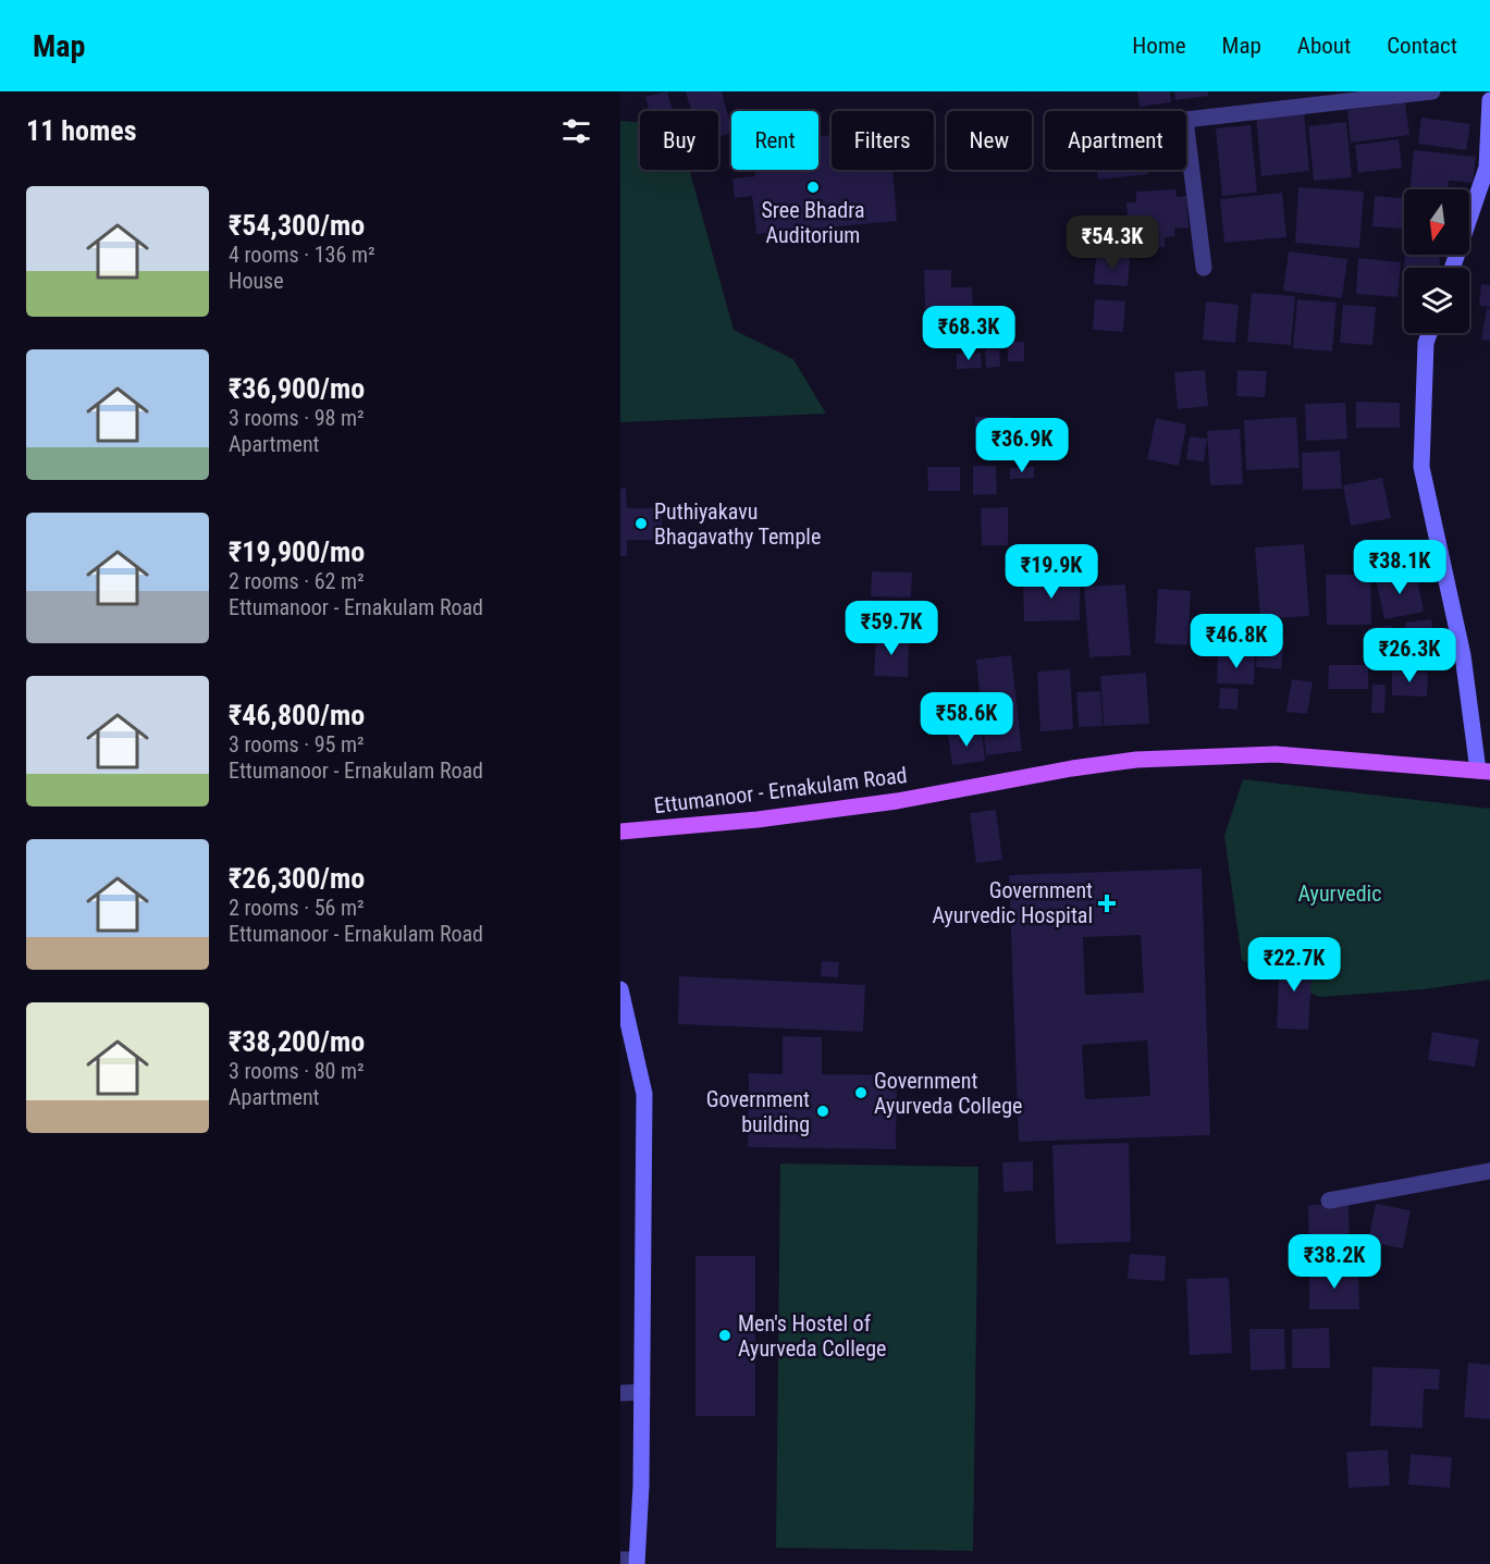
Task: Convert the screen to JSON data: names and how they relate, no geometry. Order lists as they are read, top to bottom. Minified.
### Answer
{"streets":{"main road":["Ettumanoor - Ernakulam Road"]},"parks":["Ayurvedic"],"places":{"other":["Sree Bhadra Auditorium","Puthiyakavu Bhagavathy Temple","Government Ayurveda College","Government building","Men's Hostel of Ayurveda College"],"health":["Government Ayurvedic Hospital"]},"north":"bottom","page":{"header":"Map","nav":["Home","Map","About","Contact"],"heading":"11 homes","chip":["Buy","Rent","Filters","New","Apartment"],"list":[{"name":"₹54,300/mo","note":"4 rooms · 136 m² · House"},{"name":"₹36,900/mo","note":"3 rooms · 98 m² · Apartment"},{"name":"₹19,900/mo","note":"2 rooms · 62 m² · Ettumanoor - Ernakulam Road"},{"name":"₹46,800/mo","note":"3 rooms · 95 m² · Ettumanoor - Ernakulam Road"},{"name":"₹26,300/mo","note":"2 rooms · 56 m² · Ettumanoor - Ernakulam Road"},{"name":"₹38,200/mo","note":"3 rooms · 80 m² · Apartment"}],"price":["₹54.3K","₹68.3K","₹36.9K","₹38.1K","₹19.9K","₹59.7K","₹46.8K","₹26.3K","₹58.6K","₹22.7K","₹38.2K"]}}
